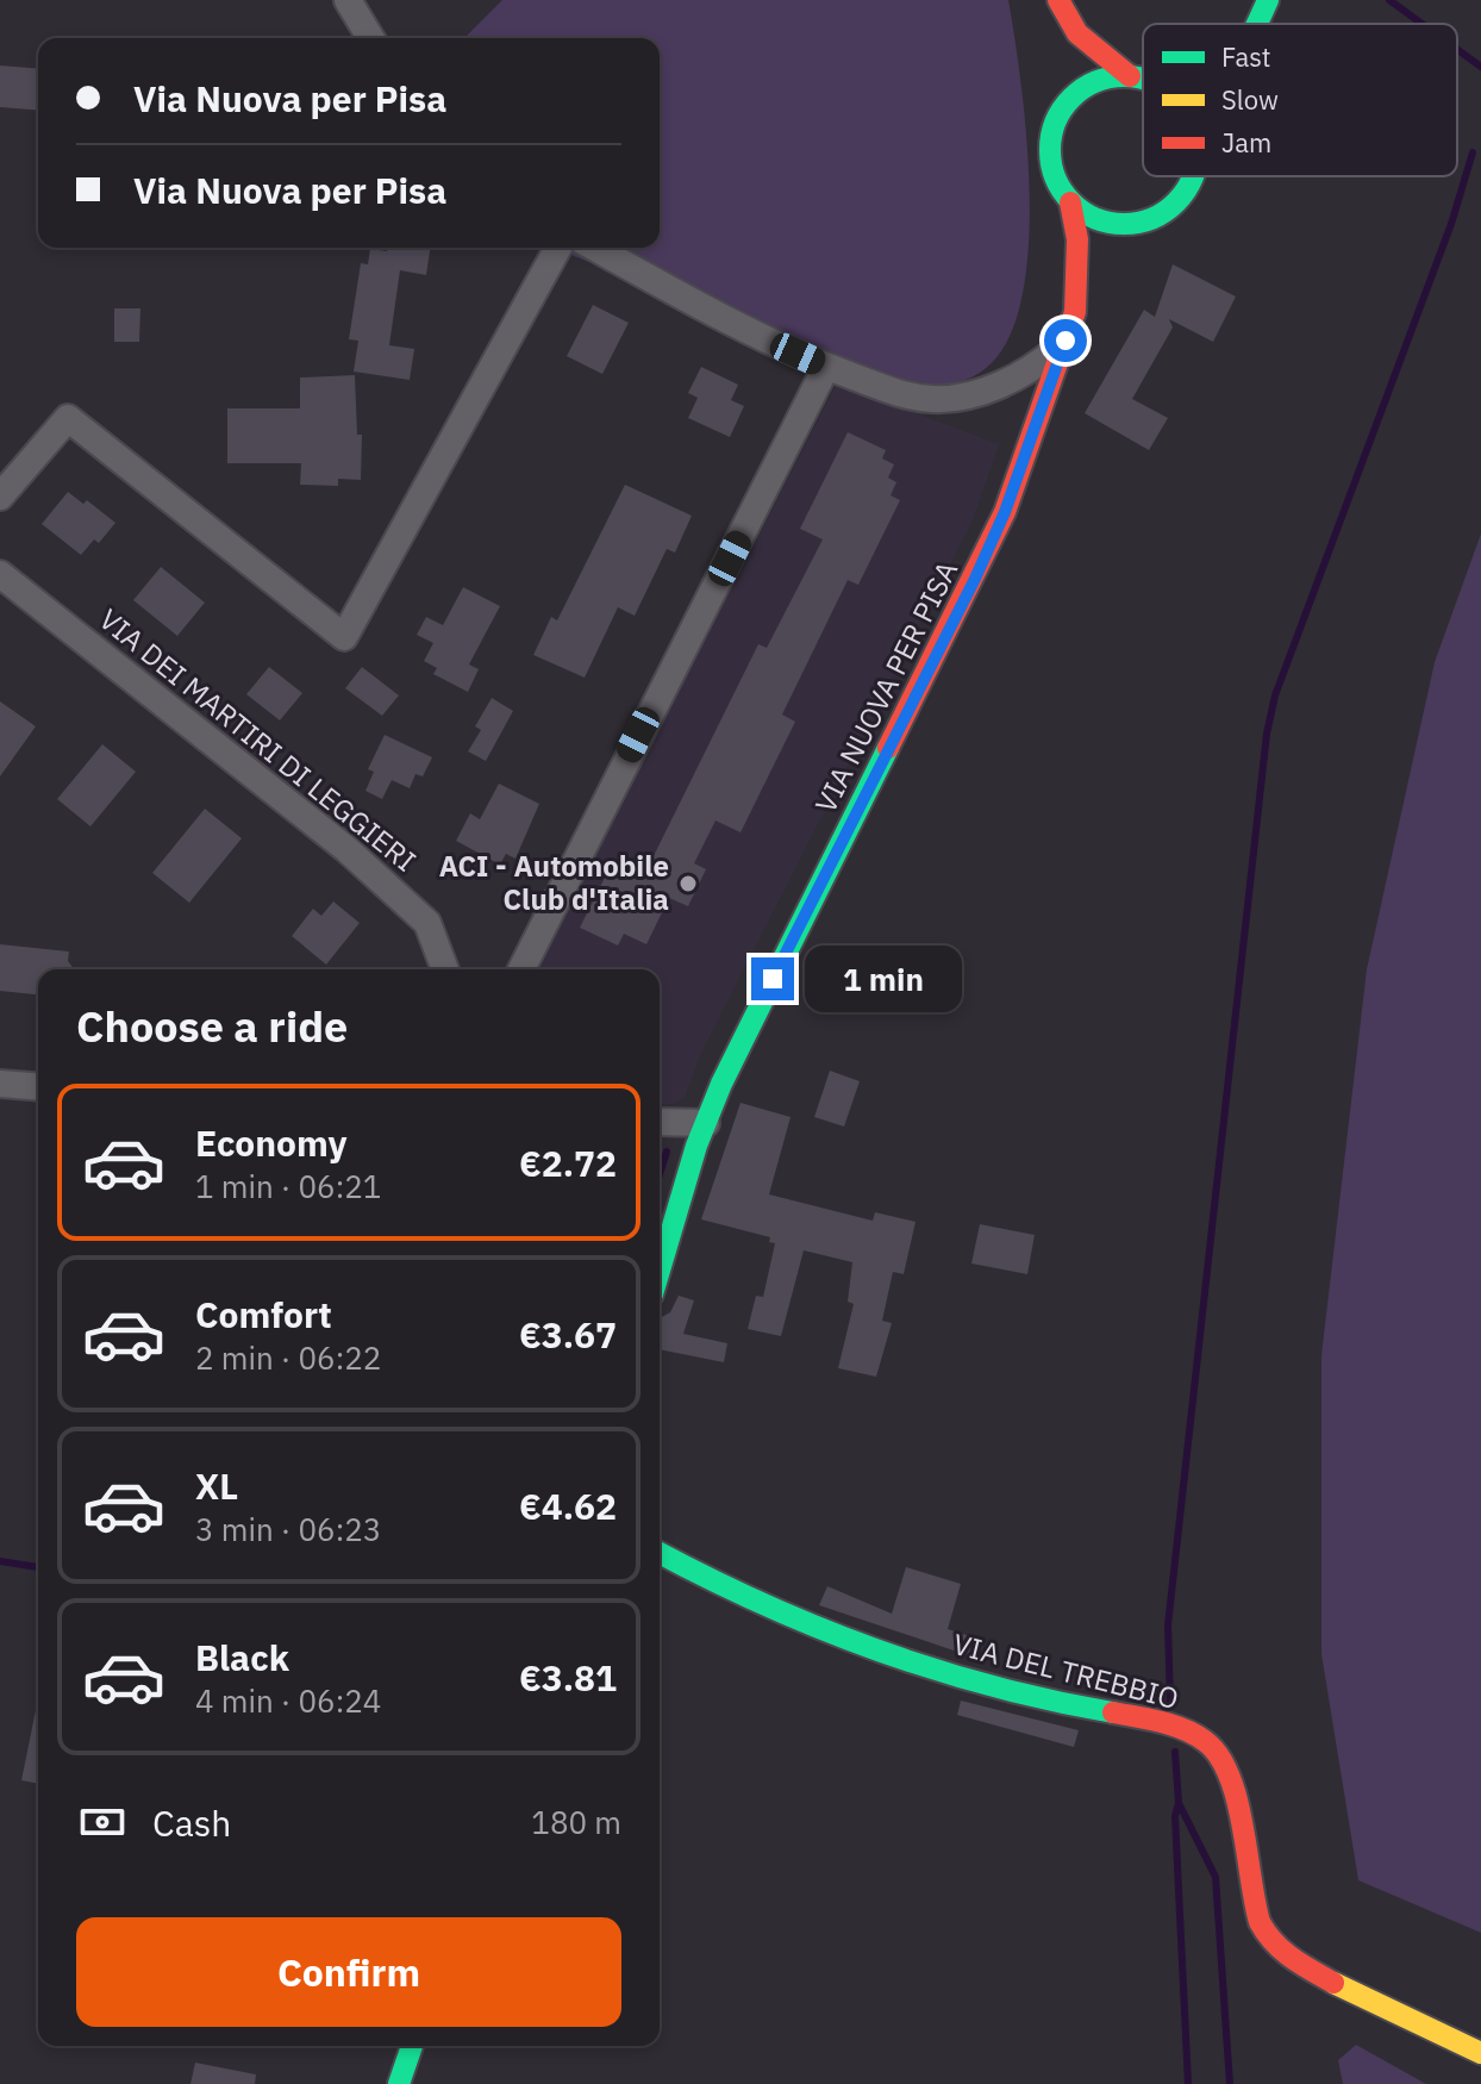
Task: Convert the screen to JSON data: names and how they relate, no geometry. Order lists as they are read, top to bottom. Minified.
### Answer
{"streets":{"main road":["VIA NUOVA PER PISA","VIA DEL TREBBIO"],"street":["VIA DEI MARTIRI DI LEGGIERI"]},"places":["ACI - Automobile Club d'Italia"],"legend":["Fast","Slow","Jam"],"page":{"banner":["Via Nuova per Pisa","Via Nuova per Pisa"],"bubble":"1 min","heading":"Choose a ride","list":[{"name":"Economy","note":"1 min · 06:21","value":"€2.72"},{"name":"Comfort","note":"2 min · 06:22","value":"€3.67"},{"name":"XL","note":"3 min · 06:23","value":"€4.62"},{"name":"Black","note":"4 min · 06:24","value":"€3.81"}],"pay":["Cash","180 m"],"buttons":"Confirm"}}
